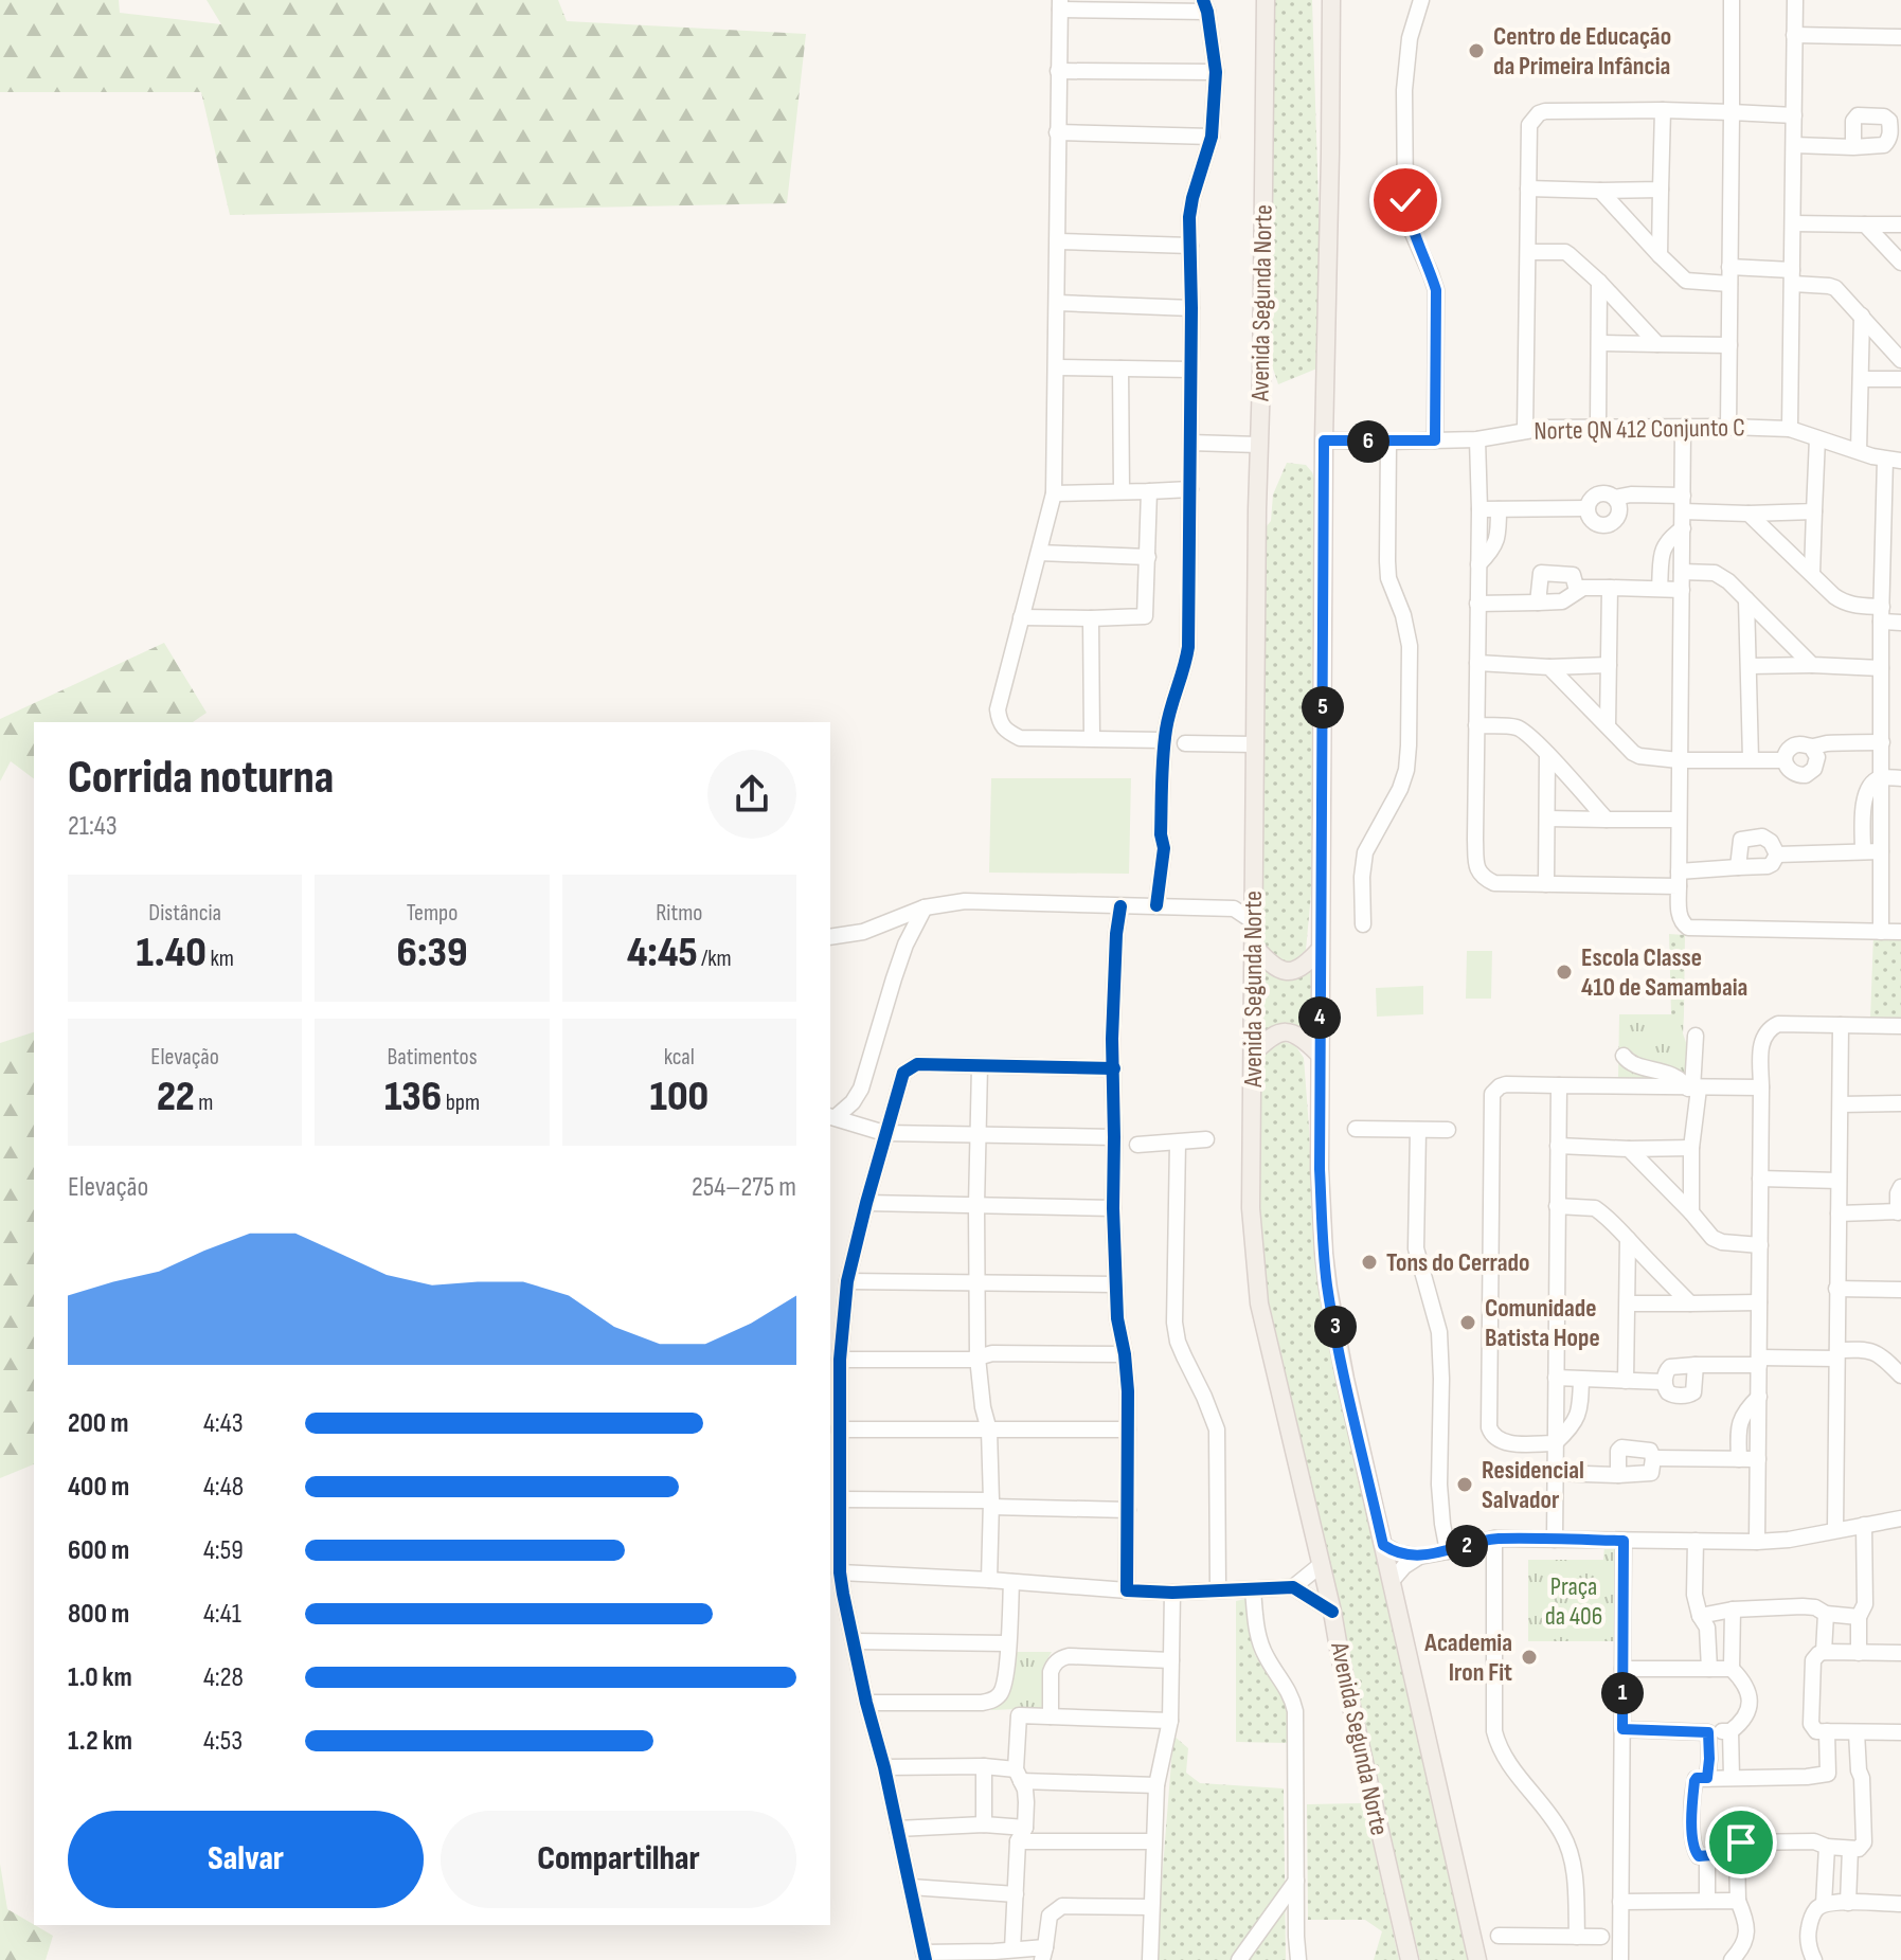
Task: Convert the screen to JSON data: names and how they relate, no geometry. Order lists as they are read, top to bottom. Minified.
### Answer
{"streets":{"main road":["Avenida Segunda Norte"],"street":["Norte QN 412 Conjunto C"]},"parks":["Praça da 406"],"places":["Centro de Educação da Primeira Infância","Escola Classe 410 de Samambaia","Tons do Cerrado","Comunidade Batista Hope","Residencial Salvador","Academia Iron Fit"],"page":{"pins":["6","5","4","3","2","1"],"heading":["Corrida noturna","21:43"],"stats":[["Distância","1.40 km"],["Tempo","6:39"],["Ritmo","4:45 /km"],["Elevação","22 m"],["Batimentos","136 bpm"],["kcal","100"]],"chart":["Elevação","254–275 m"],"list":[{"name":"200 m","note":"4:43"},{"name":"400 m","note":"4:48"},{"name":"600 m","note":"4:59"},{"name":"800 m","note":"4:41"},{"name":"1.0 km","note":"4:28"},{"name":"1.2 km","note":"4:53"}],"buttons":["Salvar","Compartilhar"]}}
